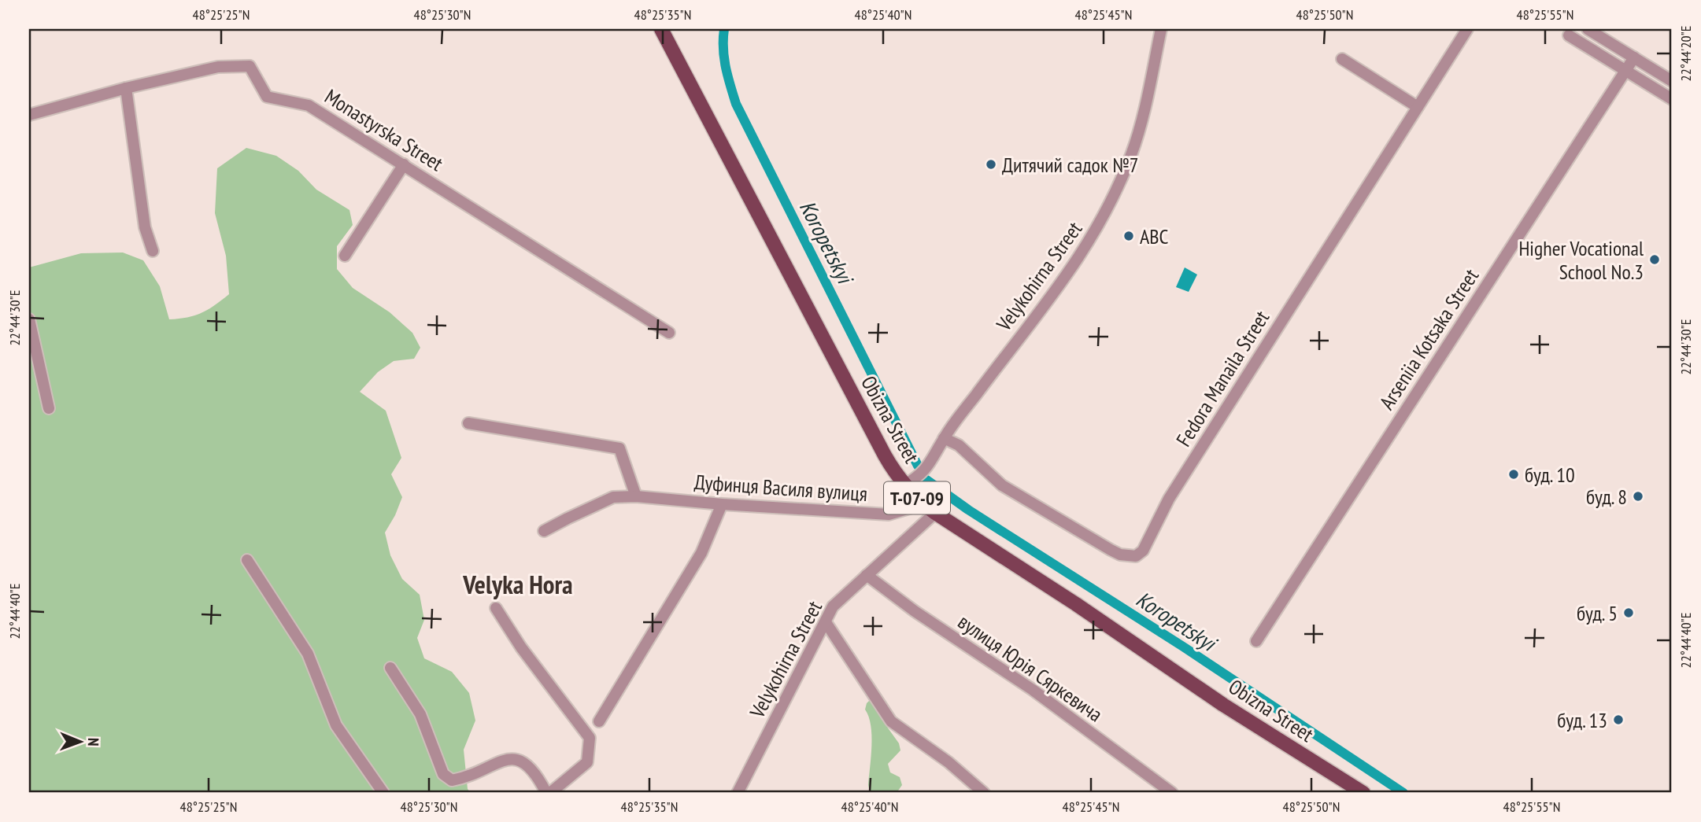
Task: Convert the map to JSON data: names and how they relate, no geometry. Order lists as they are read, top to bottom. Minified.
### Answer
{"streets":{"main road":["Obizna Street","Т-07-09"],"street":["Monastyrska Street","Velykohirna Street","Arseniia Kotsaka Street","Fedora Manaila Street","Дуфинця Василя вулиця","вулиця Юрія Сяркевича"]},"crossings":[["Velykohirna Street","Fedora Manaila Street"],["Velykohirna Street","Obizna Street"],["Velykohirna Street","вулиця Юрія Сяркевича"],["Obizna Street","Дуфинця Василя вулиця"]],"districts":["Velyka Hora"],"water":["Koropetskyi"],"places":["Дитячий садок №7","АВС","Higher Vocational School No.3","буд. 10","буд. 8","буд. 5","буд. 13"],"north":"right","coordinates":["48°25'25\"N","48°25'30\"N","48°25'35\"N","48°25'40\"N","48°25'45\"N","48°25'50\"N","48°25'55\"N","22°44'20\"E","22°44'30\"E","22°44'40\"E"]}
